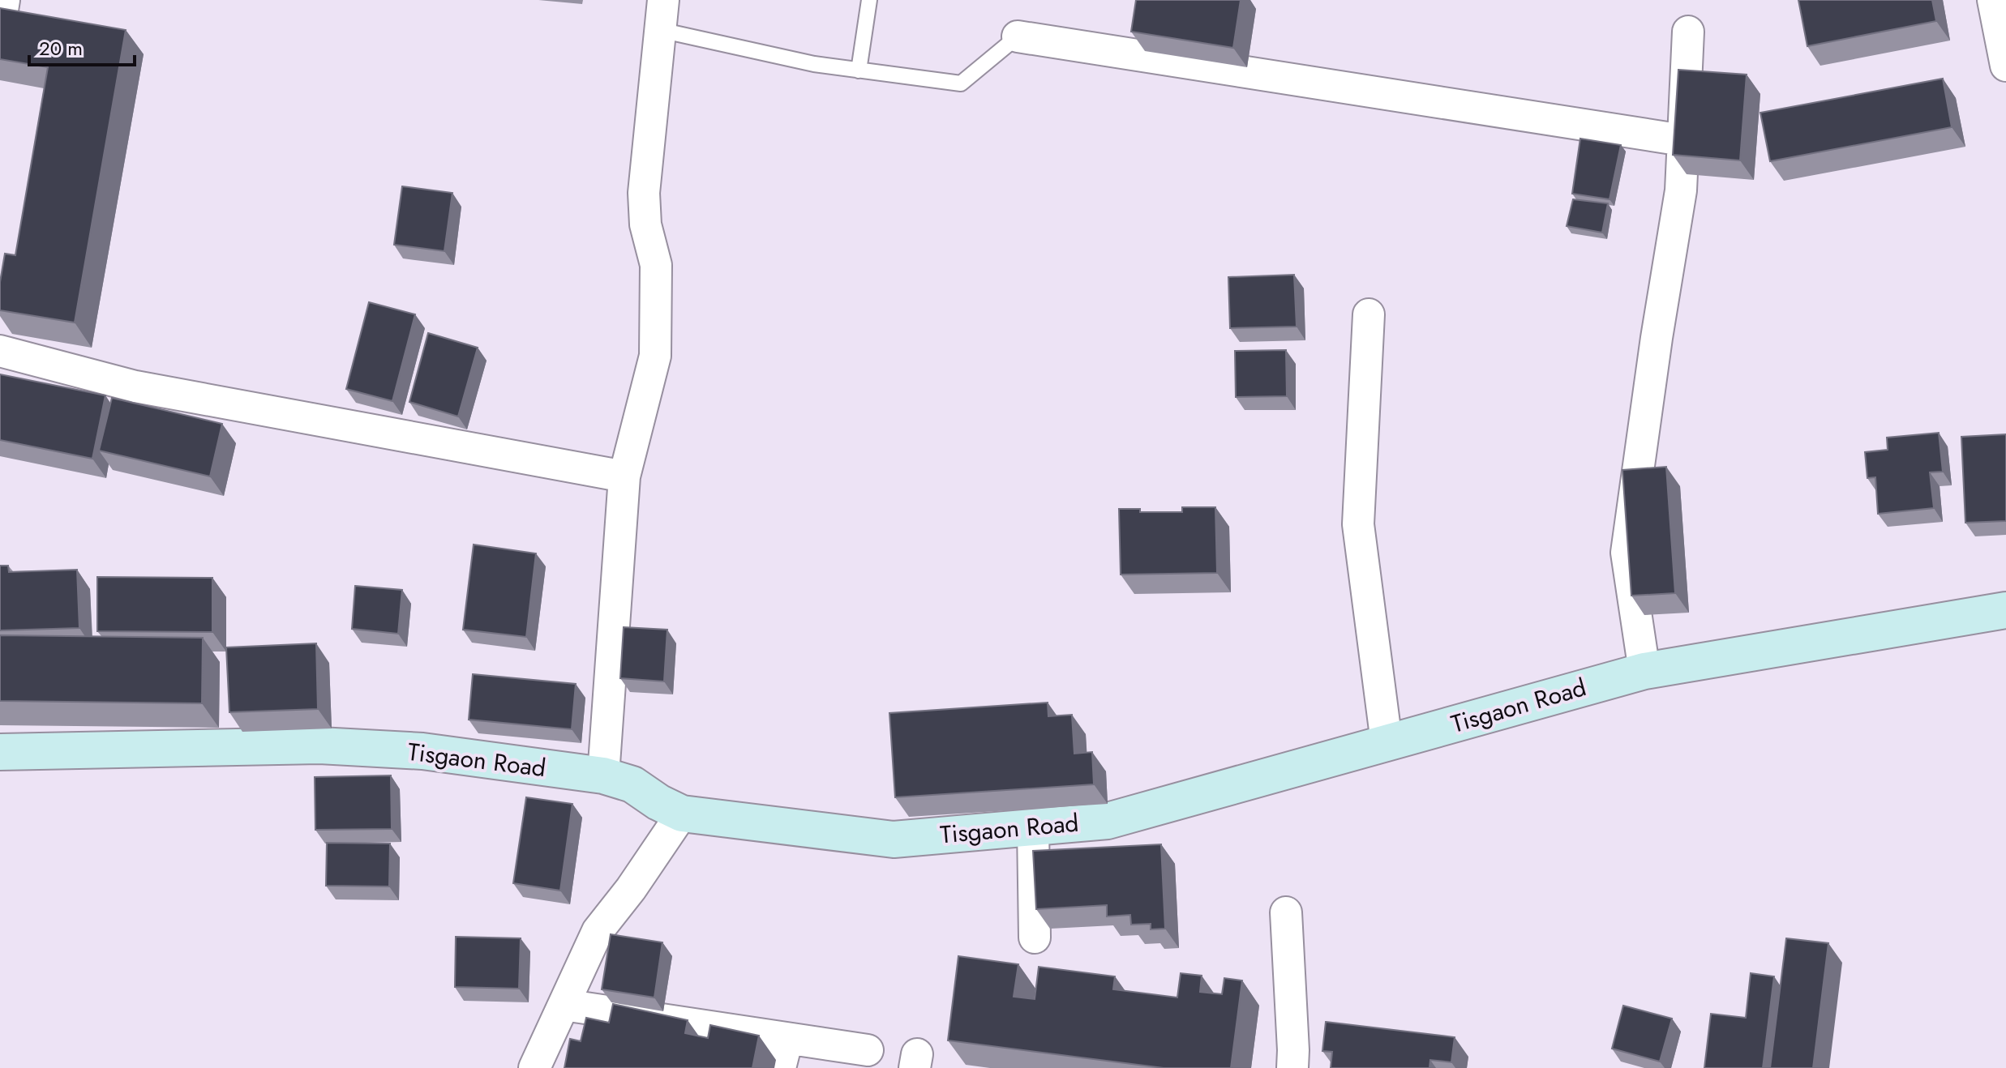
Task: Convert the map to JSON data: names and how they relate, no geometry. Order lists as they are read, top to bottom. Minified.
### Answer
{"streets":{"street":["Tisgaon Road"]},"scale_bar":"20 m"}
